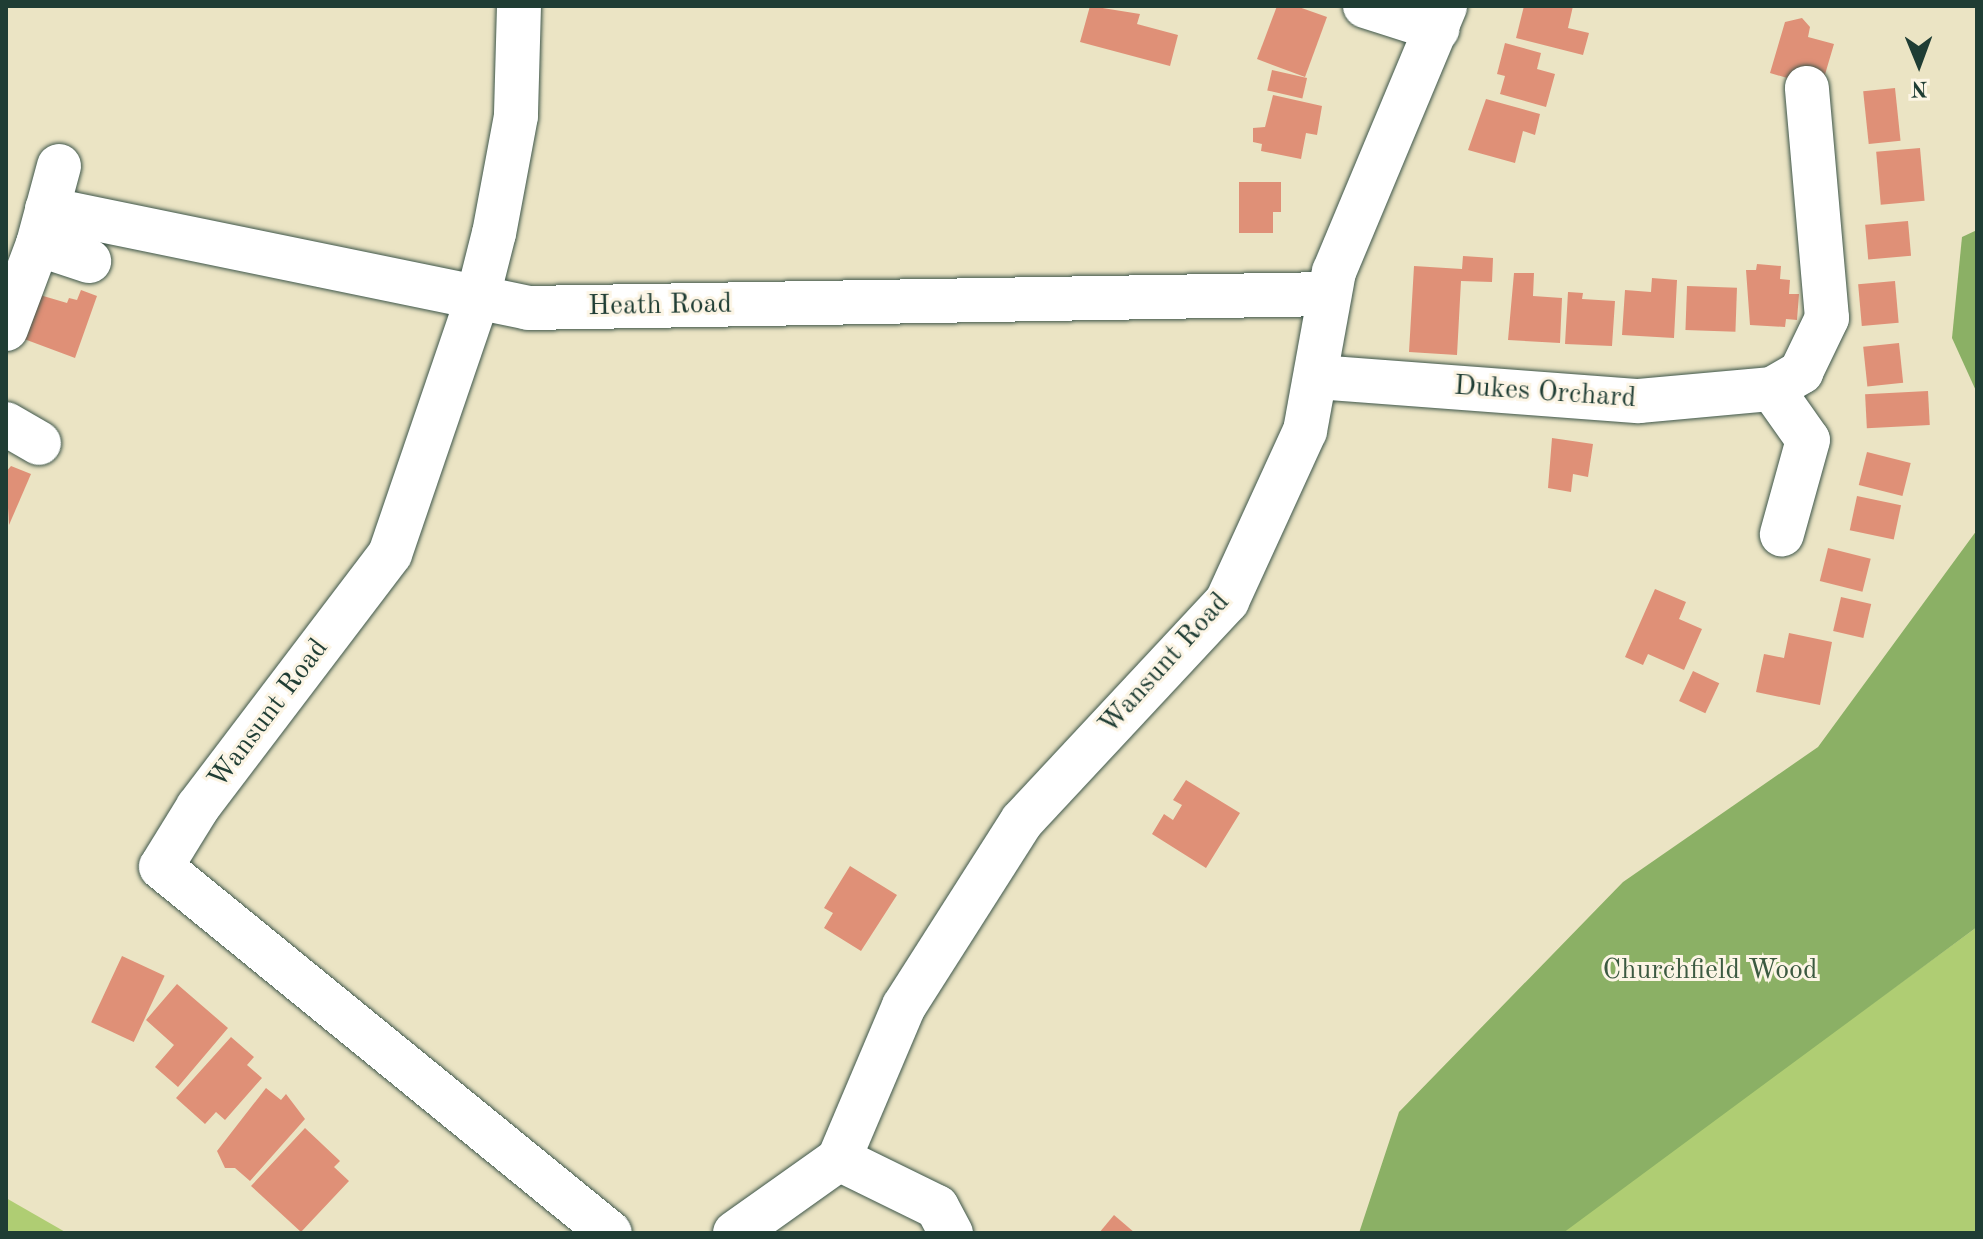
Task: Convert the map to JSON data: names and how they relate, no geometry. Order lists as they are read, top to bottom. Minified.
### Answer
{"streets":{"street":["Heath Road","Dukes Orchard","Wansunt Road"]},"crossings":[["Heath Road","Wansunt Road"],["Dukes Orchard","Wansunt Road"]],"parks":["Churchfield Wood"],"north":"bottom"}
